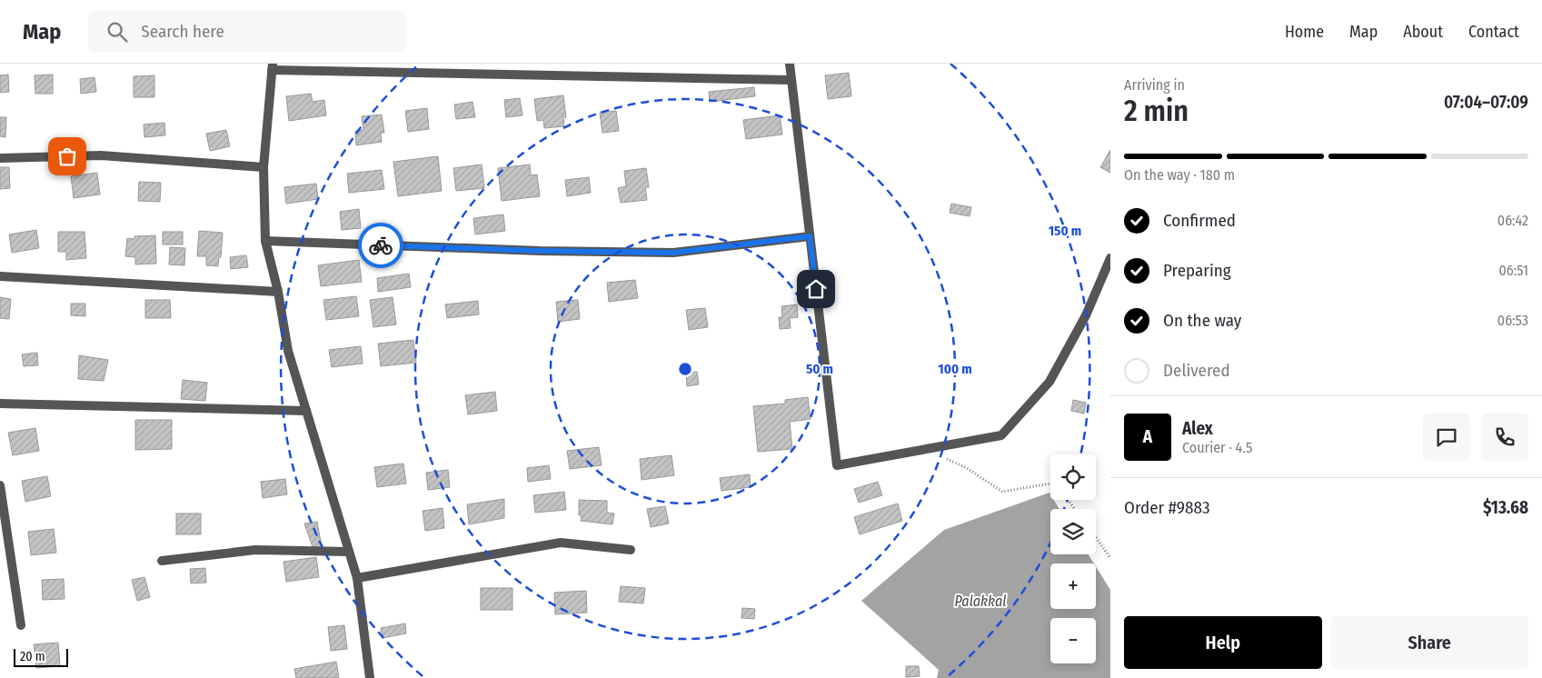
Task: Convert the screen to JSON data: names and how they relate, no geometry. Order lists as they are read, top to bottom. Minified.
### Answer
{"water":["Palakkal"],"scale_bar":"20 m","page":{"header":"Map","search":"Search here","nav":["Home","Map","About","Contact"],"heading":["2 min","Arriving in","07:04–07:09"],"panel":["Alex","Courier · 4.5","Order #9883","$13.68"],"bar":"On the way · 180 m","list":[["Confirmed","06:42"],["Preparing","06:51"],["On the way","06:53"],"Delivered"],"round":"A","map_buttons":["+","−"],"buttons":["Help","Share"],"scale":"20 m"},"rings":["150 m","50 m","100 m"]}
